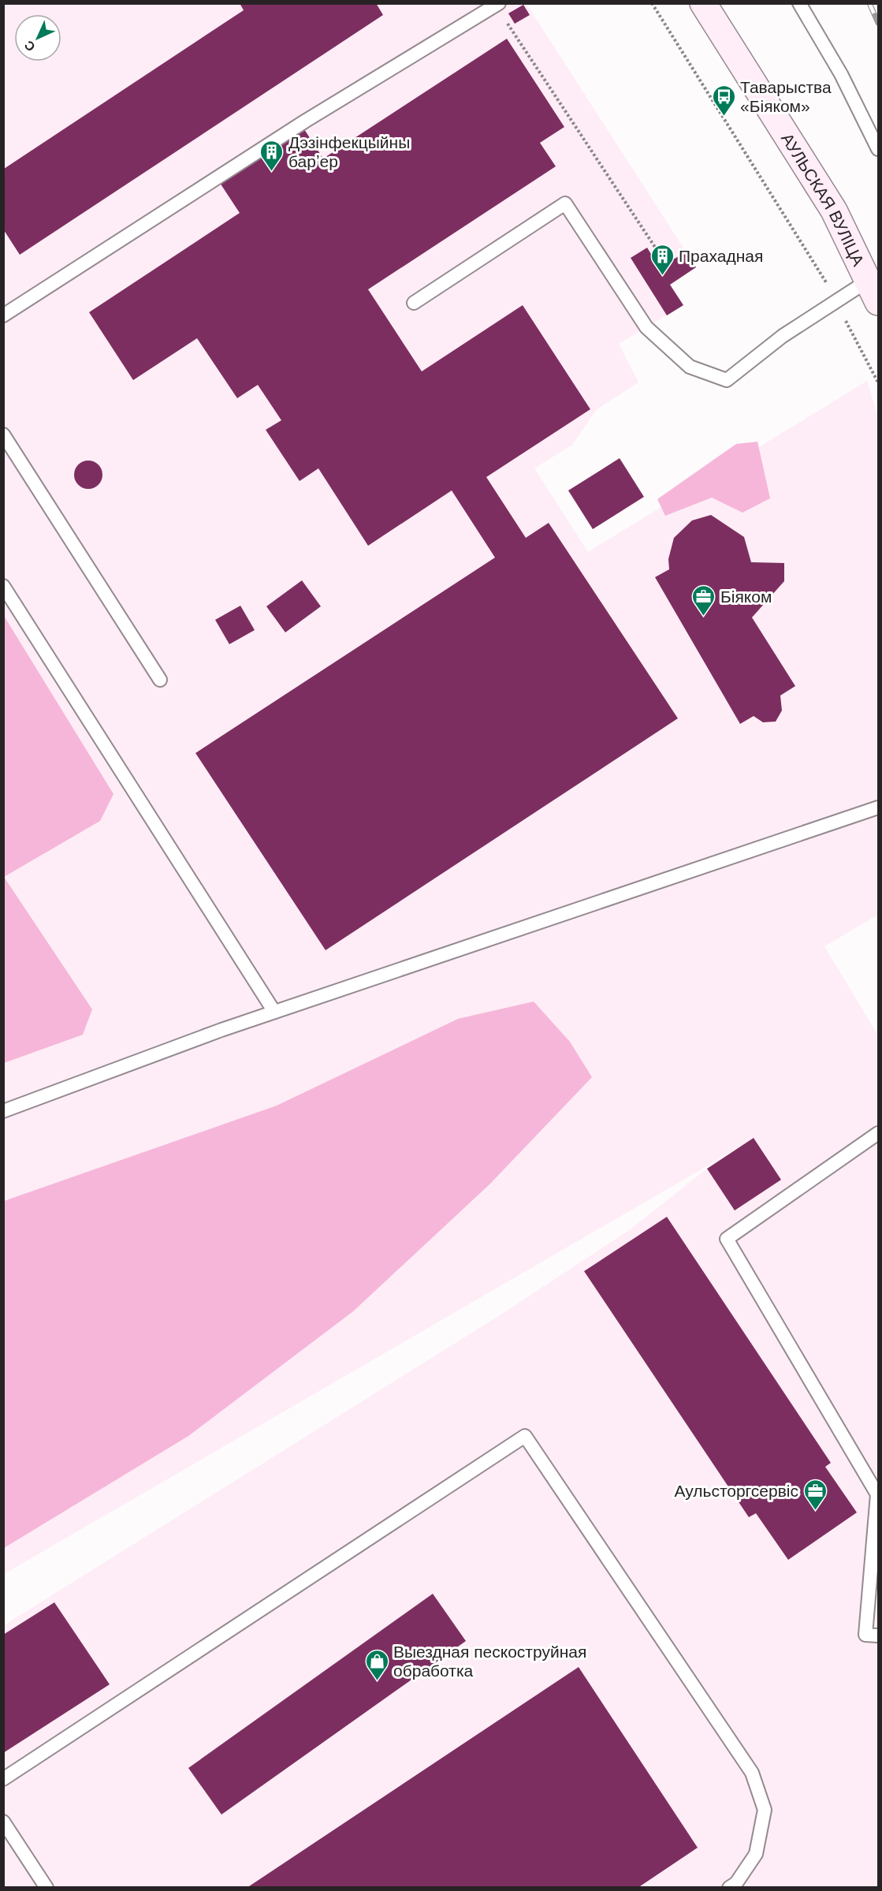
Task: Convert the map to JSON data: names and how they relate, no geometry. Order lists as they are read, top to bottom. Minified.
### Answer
{"streets":{"street":["АУЛЬСКАЯ ВУЛІЦА"]},"places":{"bus stop":["Таварыства «Біяком»"],"building":["Дэзінфекцыйны барʼер","Прахадная"],"office":["Біяком","Аульсторгсервіс"],"shop":["Выездная пескоструйная обработка"]},"north":"bottom left"}
